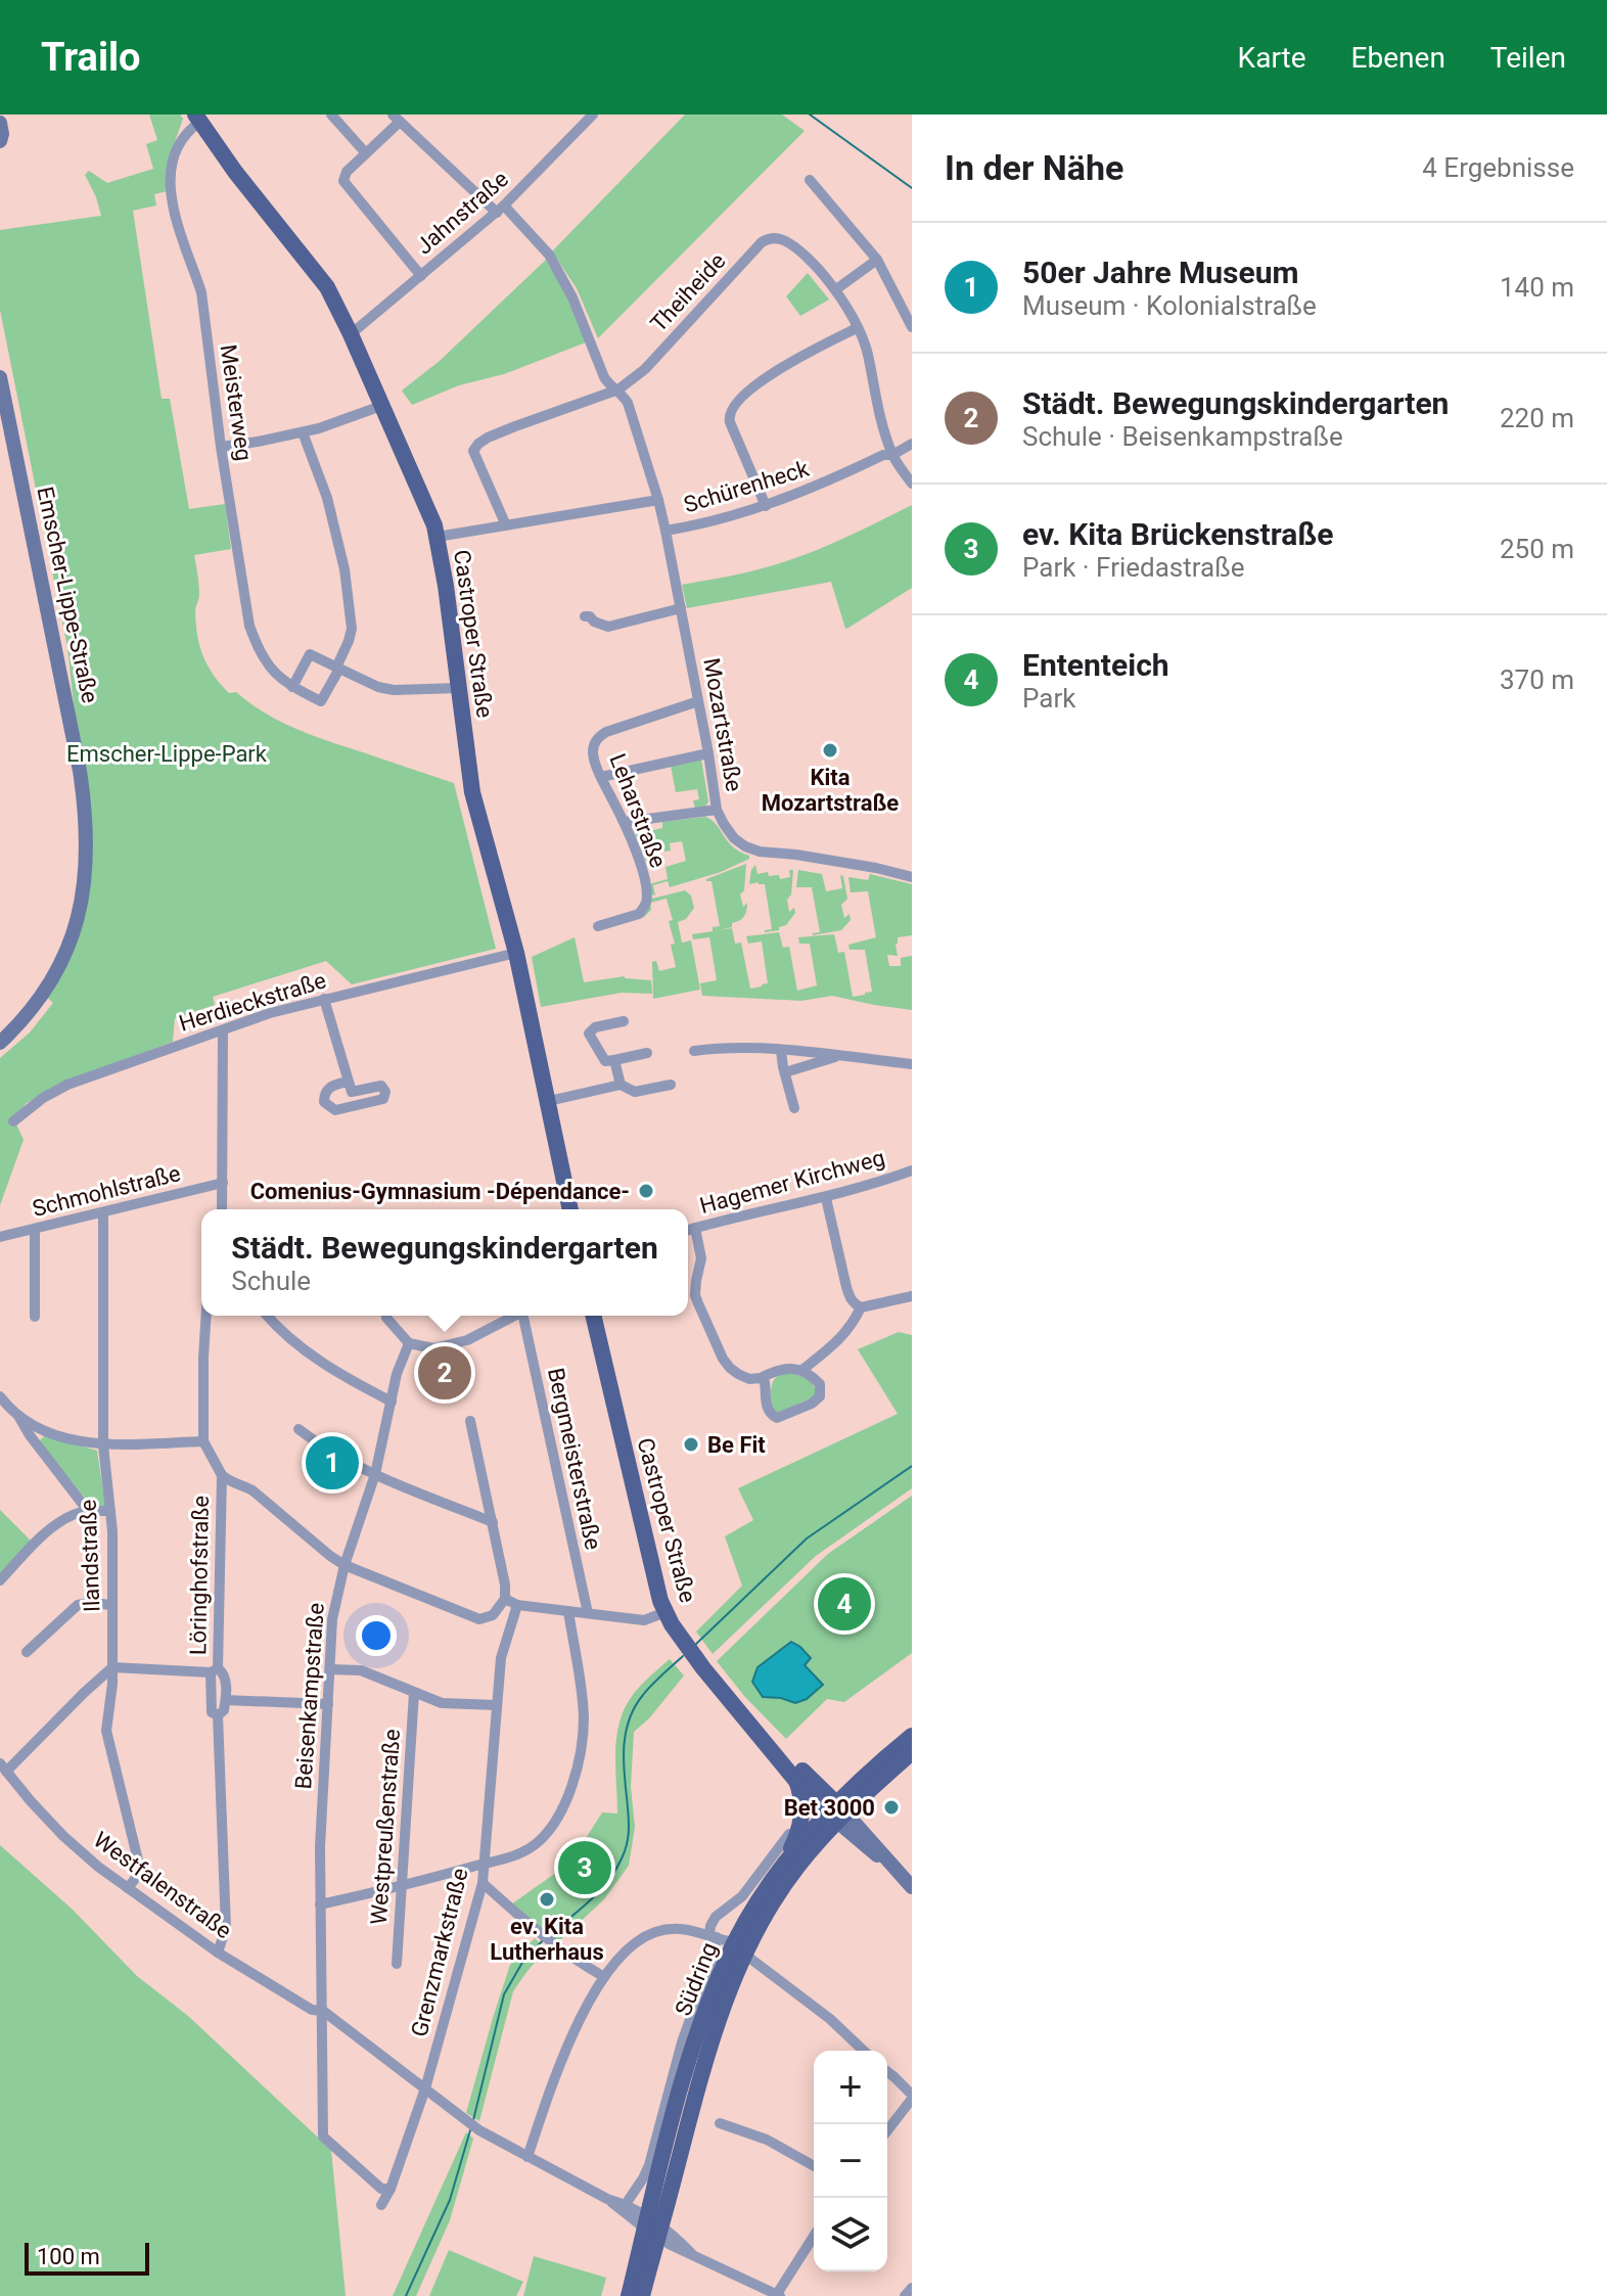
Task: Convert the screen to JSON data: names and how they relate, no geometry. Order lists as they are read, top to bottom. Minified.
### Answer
{"streets":{"main road":["Castroper Straße","Südring"],"street":["Jahnstraße","Theiheide","Meisterweg","Schürenheck","Emscher-Lippe-Straße","Mozartstraße","Leharstraße","Herdieckstraße","Hagemer Kirchweg","Schmohlstraße","Bergmeisterstraße","Ilandstraße","Löringhofstraße","Beisenkampstraße","Westpreußenstraße","Westfalenstraße","Grenzmarkstraße"]},"crossings":[["Jahnstraße","Castroper Straße"],["Theiheide","Schürenheck"],["Meisterweg","Castroper Straße"],["Schürenheck","Castroper Straße"],["Schürenheck","Mozartstraße"],["Castroper Straße","Herdieckstraße"],["Castroper Straße","Südring"],["Mozartstraße","Leharstraße"],["Schmohlstraße","Ilandstraße"],["Ilandstraße","Westfalenstraße"],["Löringhofstraße","Westfalenstraße"],["Beisenkampstraße","Westfalenstraße"],["Beisenkampstraße","Grenzmarkstraße"]],"parks":["Emscher-Lippe-Park"],"places":["Kita Mozartstraße","Comenius-Gymnasium -Dépendance-","Be Fit","Bet 3000","ev. Kita Lutherhaus"],"scale_bar":"100 m","page":{"header":"Trailo","nav":["Karte","Ebenen","Teilen"],"heading":["In der Nähe","4 Ergebnisse"],"list":[{"mark":"1","name":"50er Jahre Museum","note":"Museum · Kolonialstraße","value":"140 m"},{"mark":"2","name":"Städt. Bewegungskindergarten","note":"Schule · Beisenkampstraße","value":"220 m"},{"mark":"3","name":"ev. Kita Brückenstraße","note":"Park · Friedastraße","value":"250 m"},{"mark":"4","name":"Ententeich","note":"Park","value":"370 m"}],"popup":["Städt. Bewegungskindergarten","Schule"],"pins":["2","1","4","3"],"map_buttons":["+","−"],"scale":"100 m"}}
